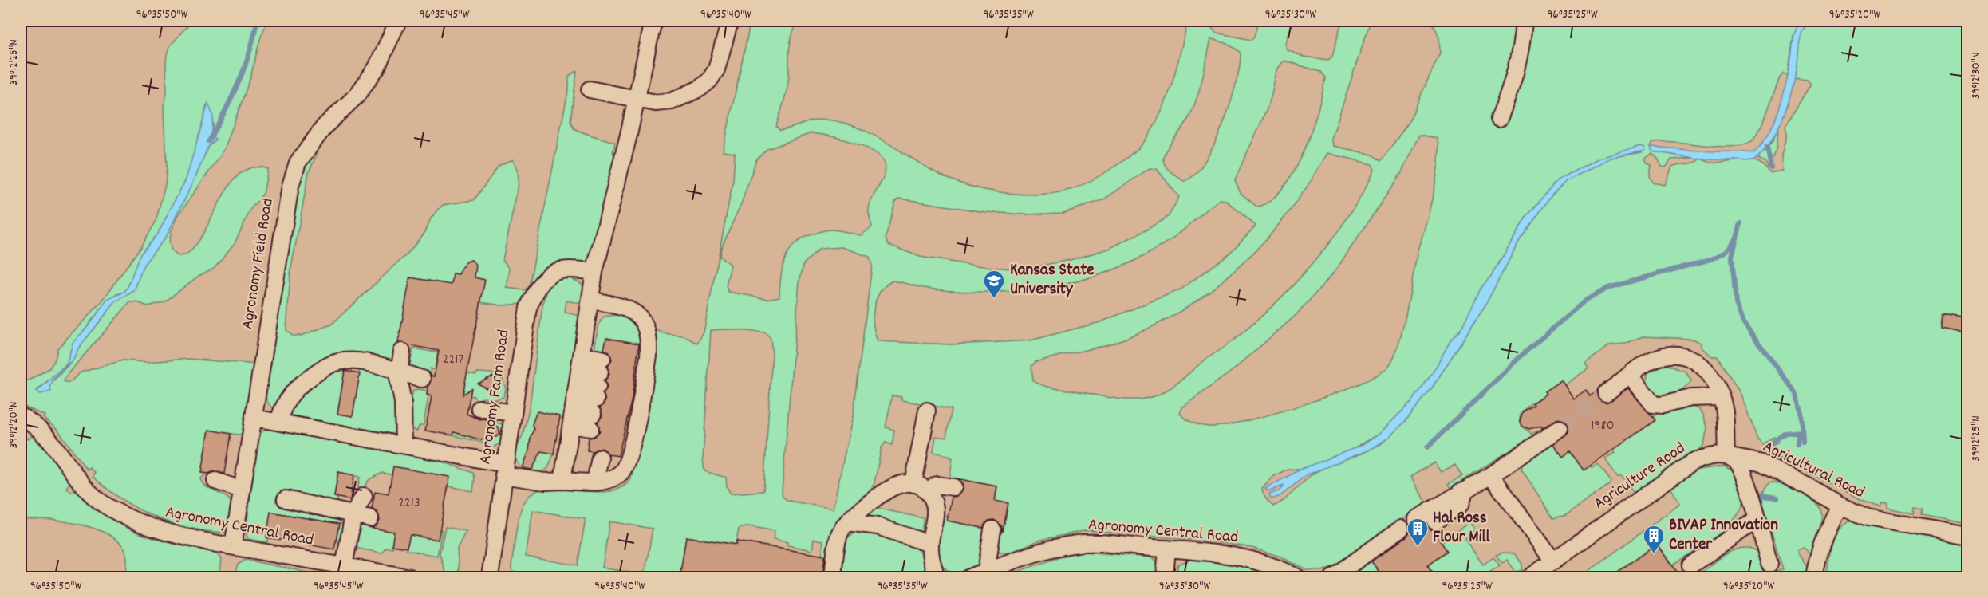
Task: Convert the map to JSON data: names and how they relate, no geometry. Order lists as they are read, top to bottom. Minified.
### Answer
{"streets":{"street":["Agronomy Field Road","Agronomy Farm Road","Agricultural Road","Agriculture Road","Agronomy Central Road"]},"crossings":[["Agronomy Field Road","Agronomy Central Road"],["Agricultural Road","Agriculture Road"]],"places":{"school or university":["Kansas State University"],"building":["Hal Ross Flour Mill","BIVAP Innovation Center"]},"house_numbers":["2217","1980","2213"],"coordinates":["96°35'50\"W","96°35'45\"W","96°35'40\"W","96°35'35\"W","96°35'30\"W","96°35'25\"W","96°35'20\"W","39°12'25\"N","39°12'30\"N","39°12'20\"N"]}
